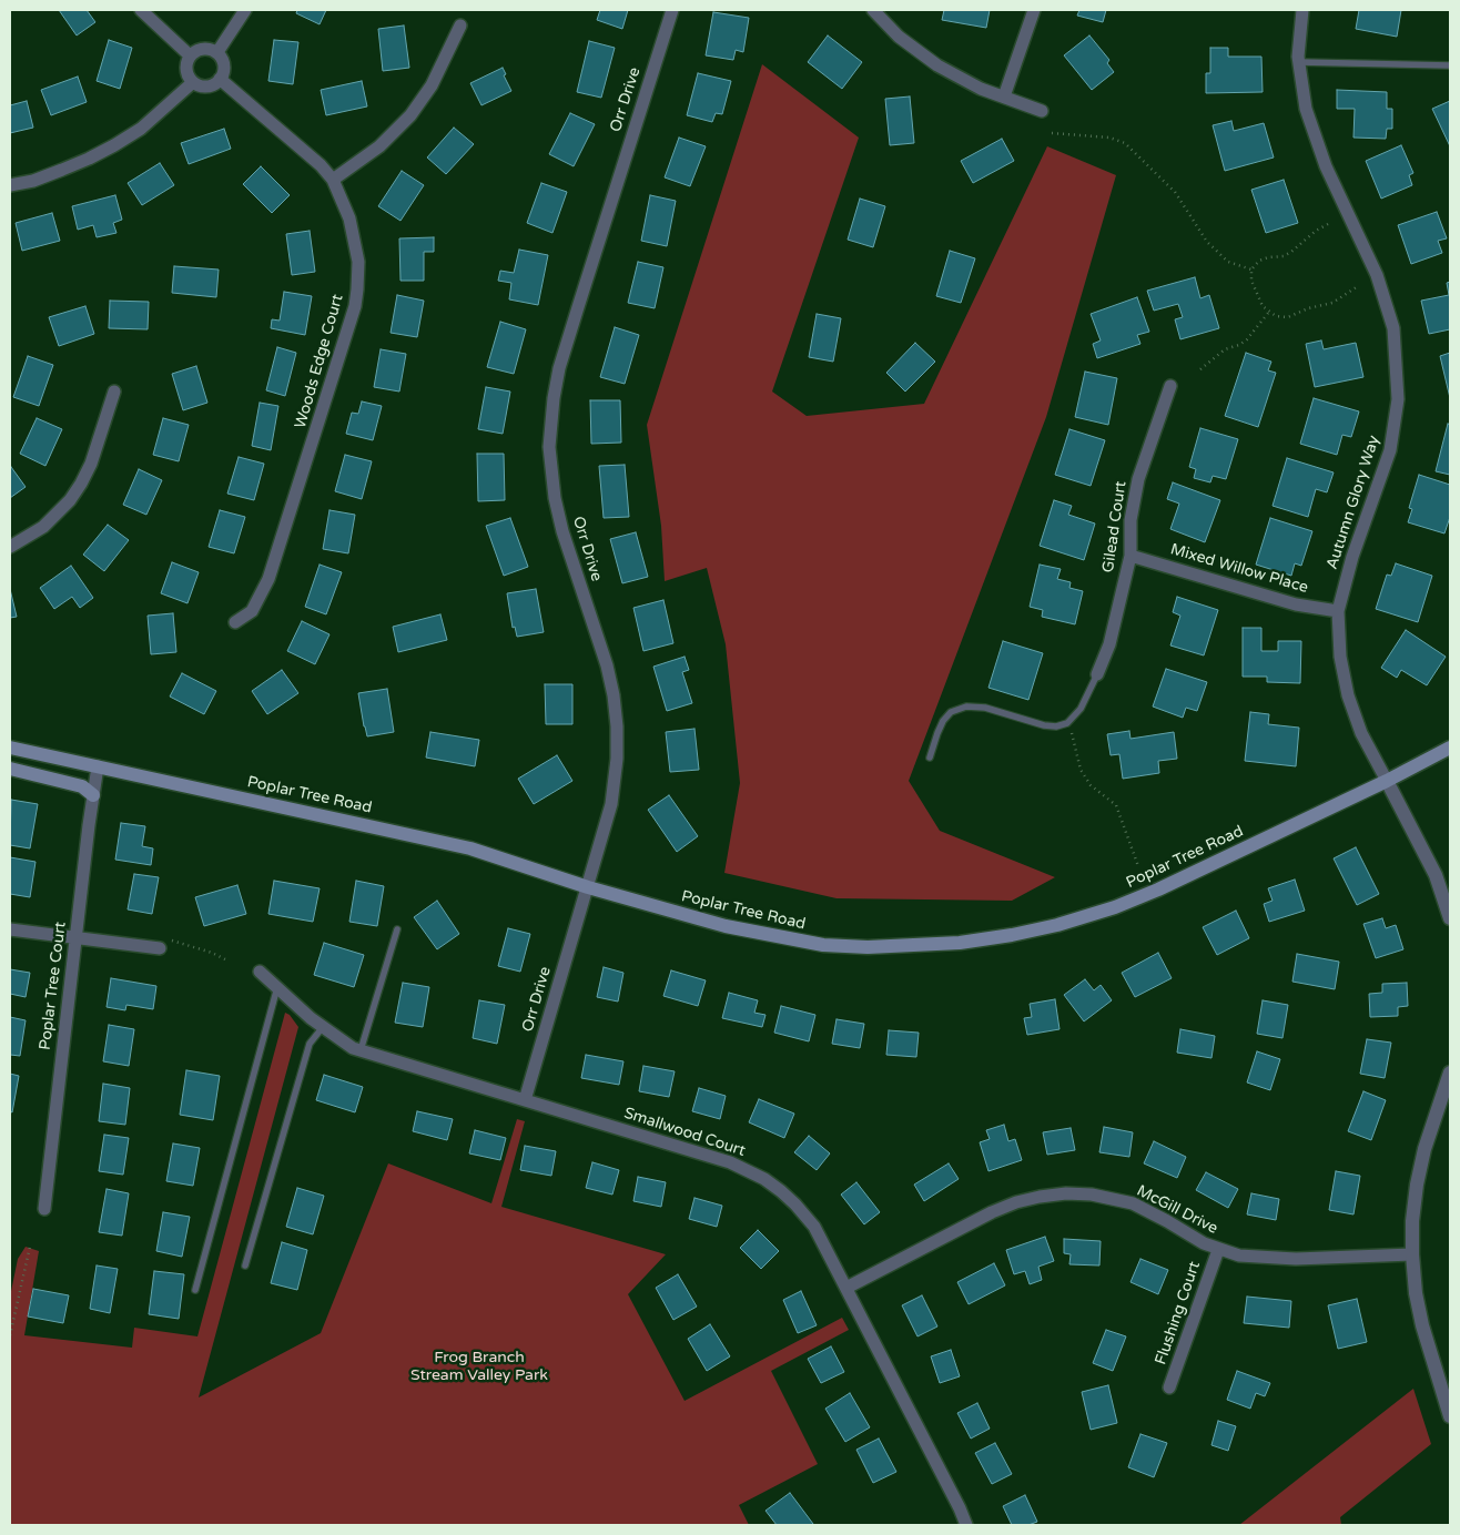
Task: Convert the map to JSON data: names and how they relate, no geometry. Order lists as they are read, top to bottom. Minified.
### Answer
{"streets":{"main road":["Poplar Tree Road"],"street":["Orr Drive","Woods Edge Court","Autumn Glory Way","Gilead Court","Mixed Willow Place","Poplar Tree Court","Smallwood Court","McGill Drive","Flushing Court"]},"crossings":[["Orr Drive","Poplar Tree Road"],["Orr Drive","Smallwood Court"],["Autumn Glory Way","Mixed Willow Place"],["Autumn Glory Way","Poplar Tree Road"],["Gilead Court","Mixed Willow Place"],["Poplar Tree Road","Poplar Tree Court"],["Smallwood Court","McGill Drive"],["McGill Drive","Flushing Court"]],"parks":["Frog Branch Stream Valley Park"]}
